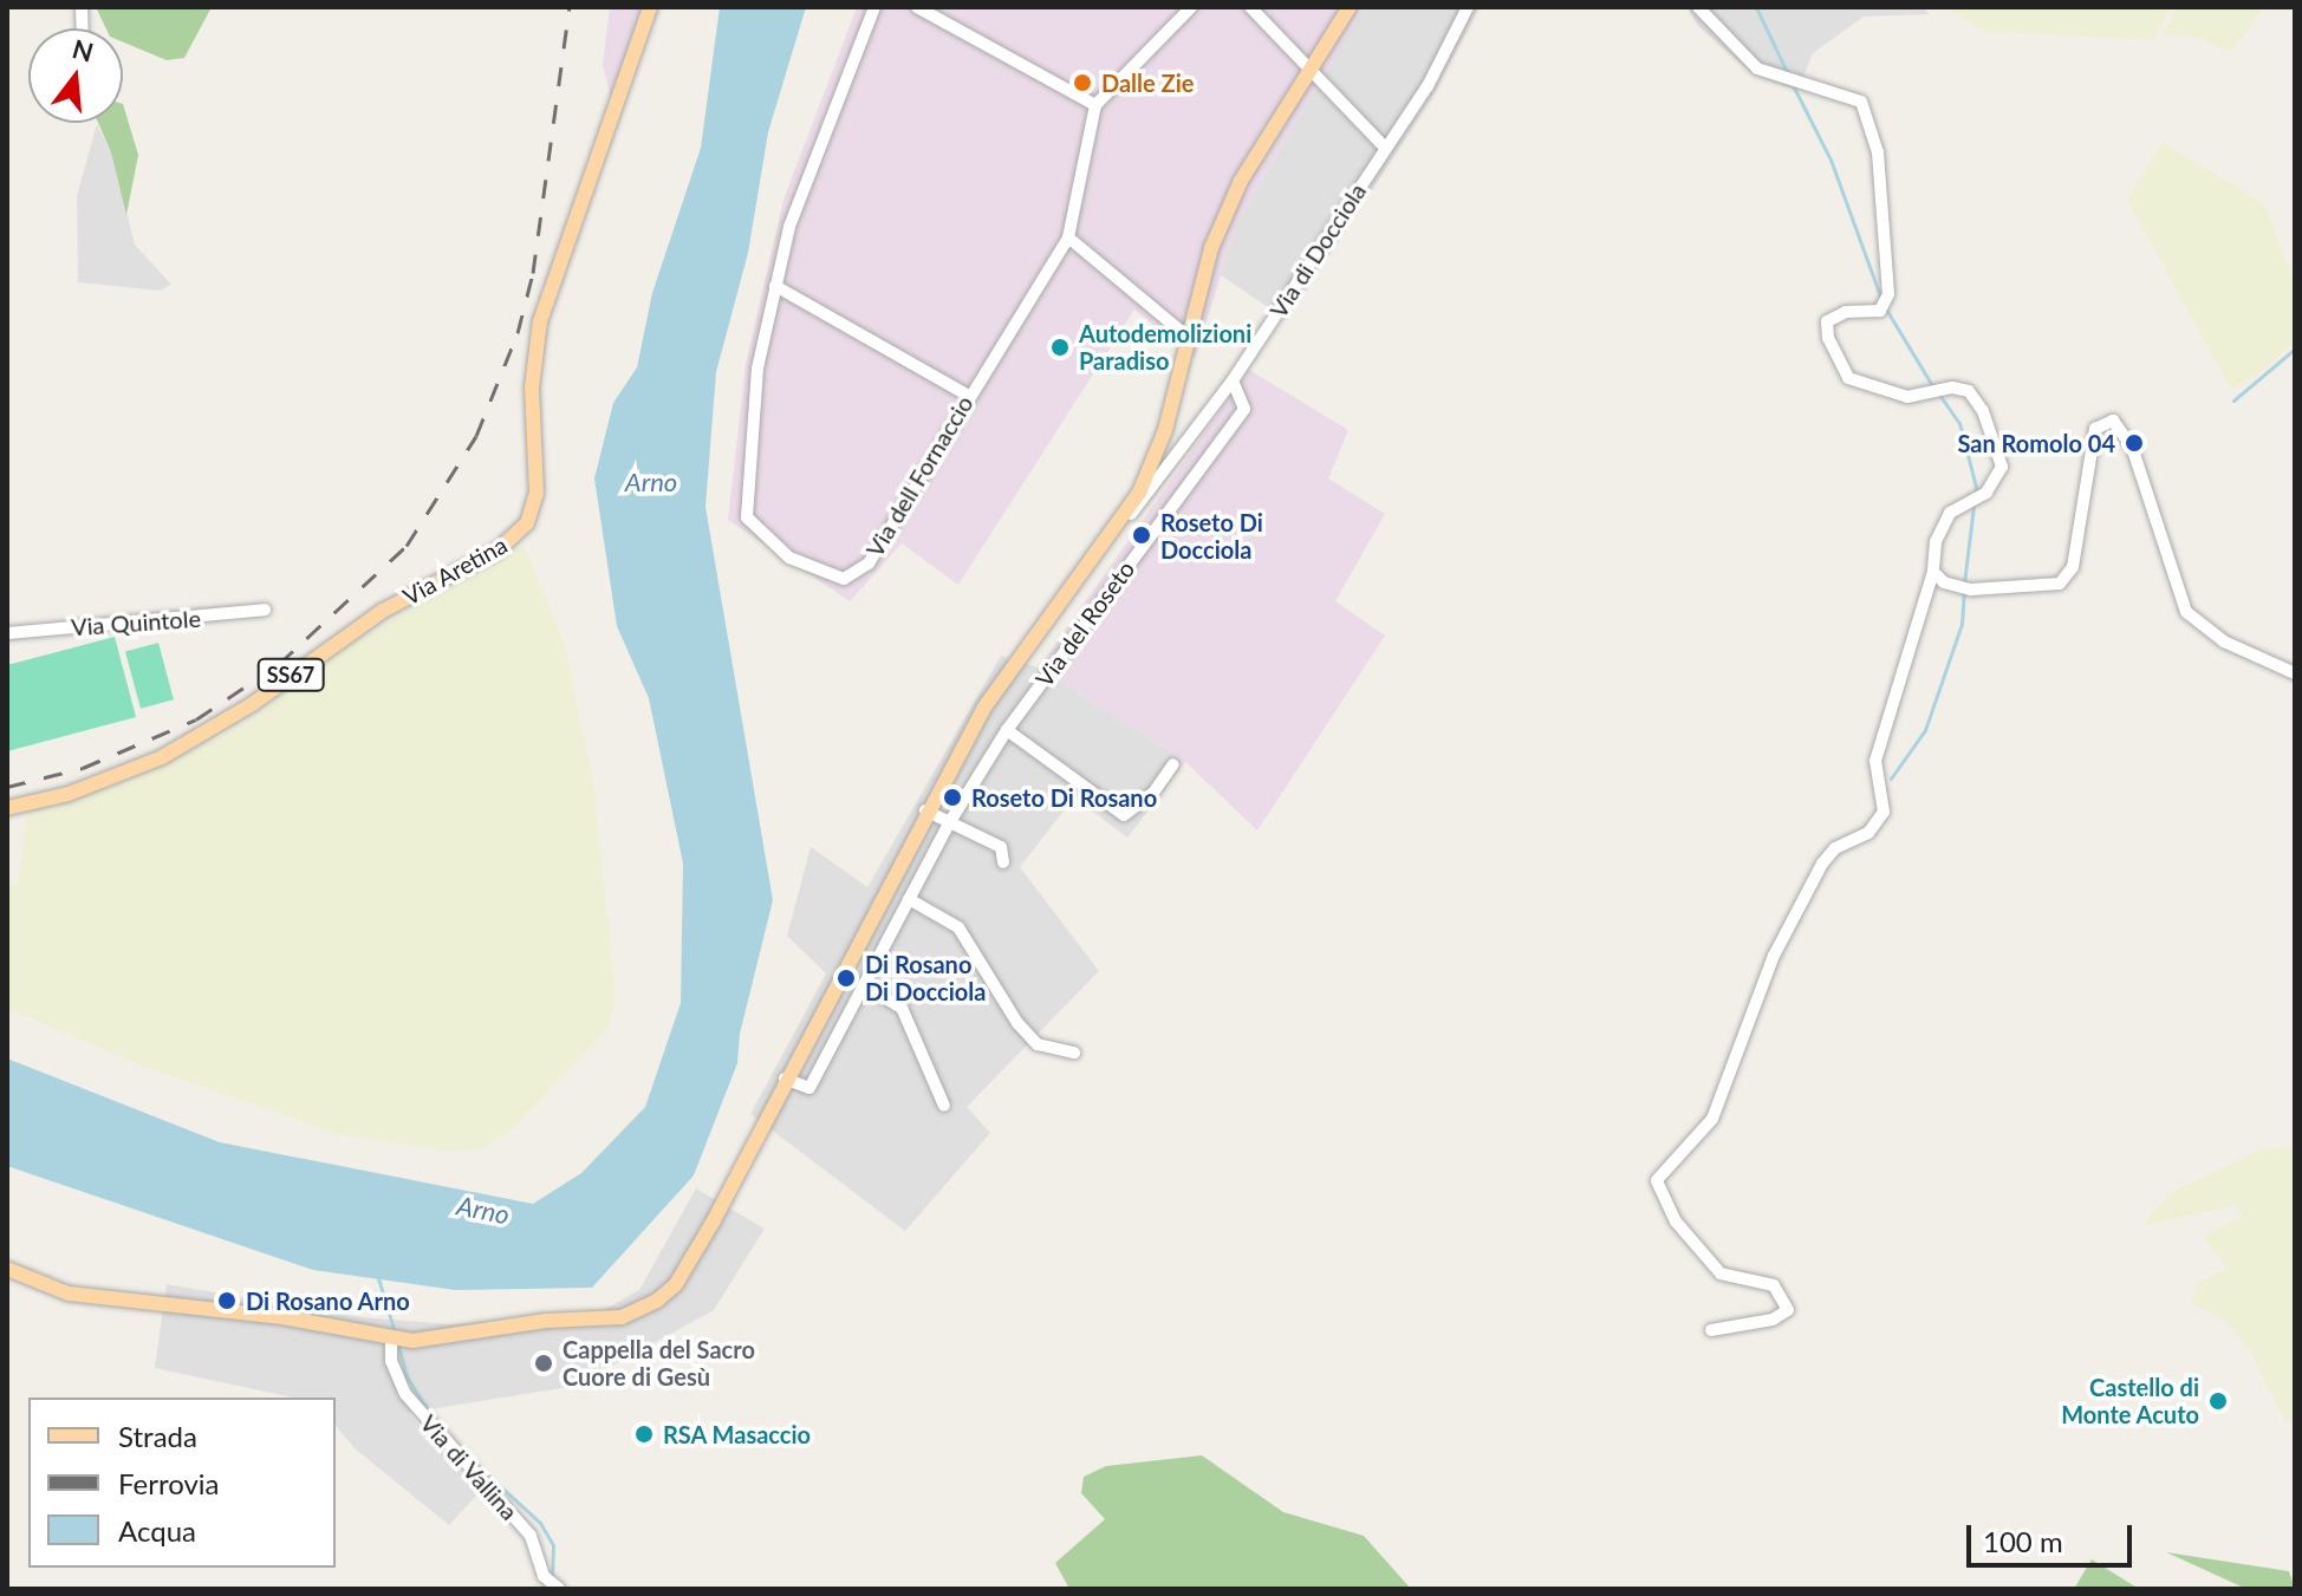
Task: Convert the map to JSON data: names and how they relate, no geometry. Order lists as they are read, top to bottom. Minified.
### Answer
{"streets":{"main road":["Via Aretina","SS67"],"street":["Via di Docciola","Via dell Fornaccio","Via Quintole","Via del Roseto","Via di Vallina"]},"crossings":[["Via di Docciola","Via del Roseto"]],"water":["Arno"],"places":["Dalle Zie","Autodemolizioni Paradiso","San Romolo 04","Roseto Di Docciola","Roseto Di Rosano","Di Rosano Di Docciola","Di Rosano Arno","Cappella del Sacro Cuore di Gesù","Castello di Monte Acuto","RSA Masaccio"],"legend":["Strada","Ferrovia","Acqua"],"scale_bar":"100 m","north":"top"}
